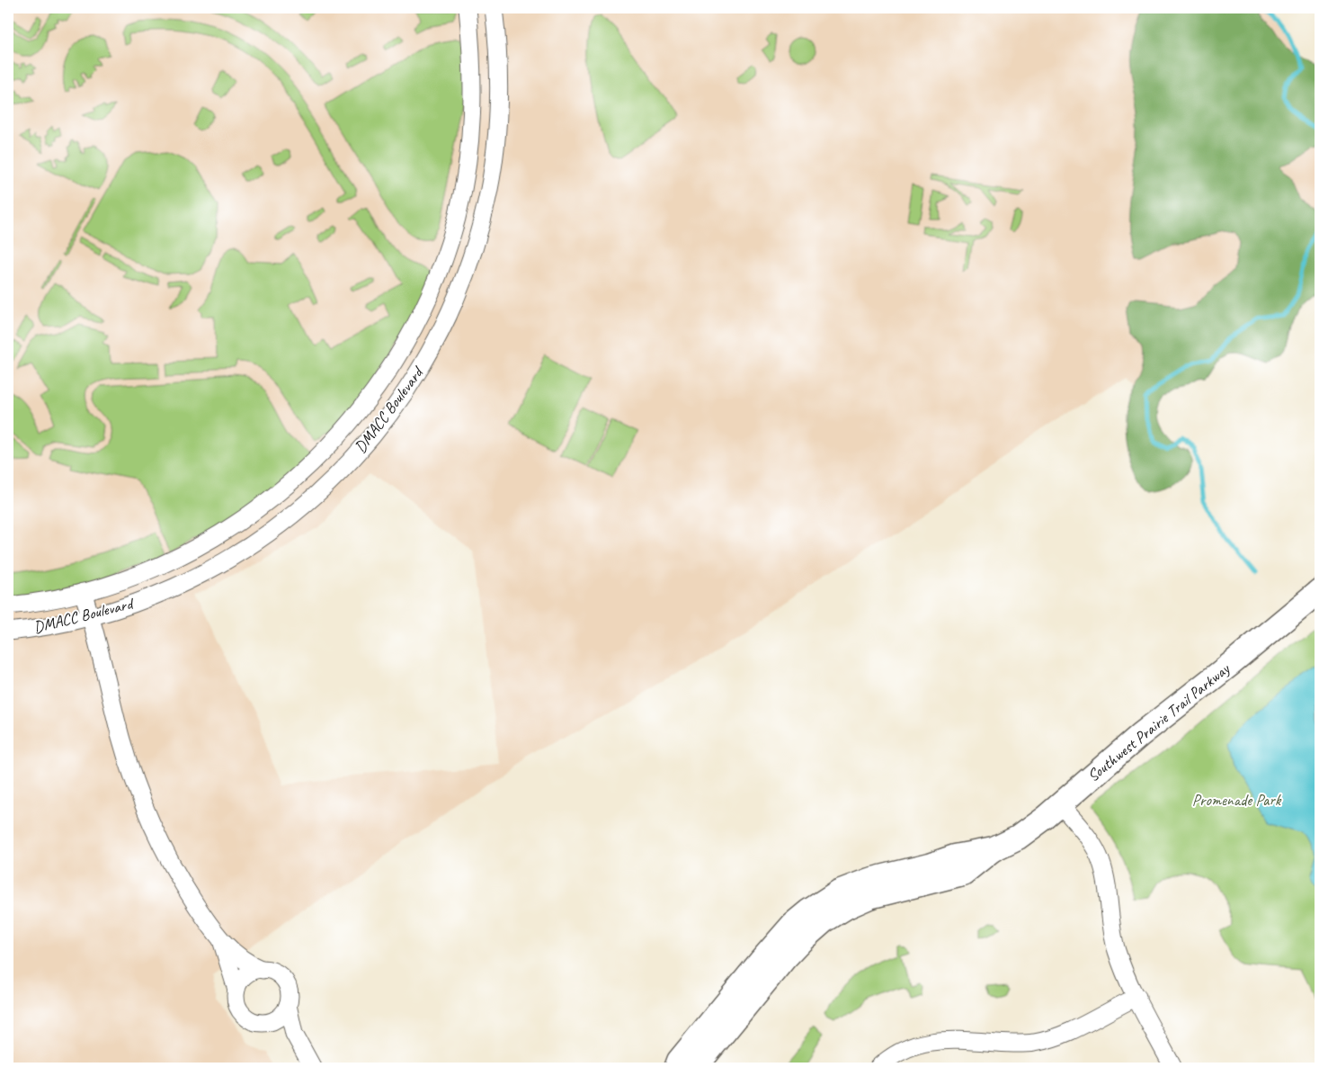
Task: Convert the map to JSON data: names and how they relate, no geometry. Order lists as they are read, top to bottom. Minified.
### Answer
{"streets":{"street":["DMACC Boulevard","Southwest Prairie Trail Parkway"]},"parks":["Promenade Park"]}
